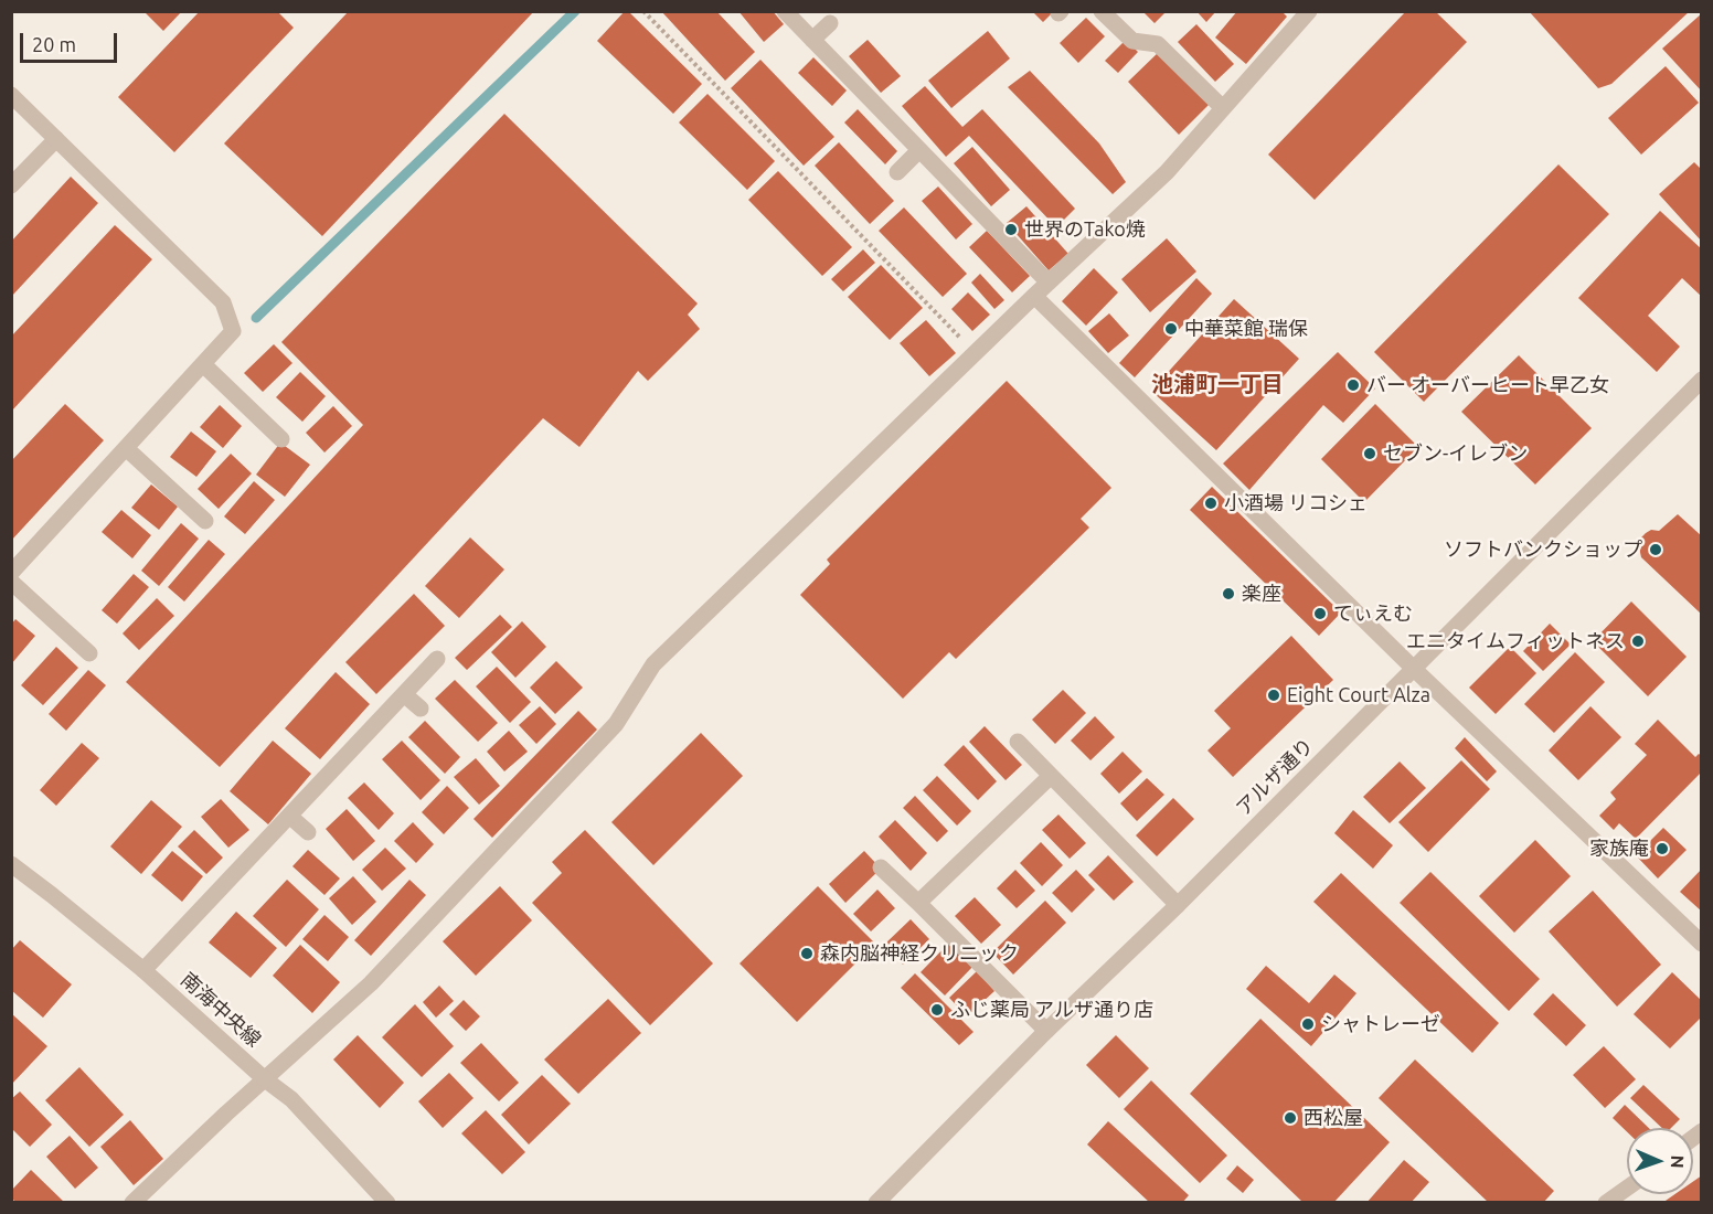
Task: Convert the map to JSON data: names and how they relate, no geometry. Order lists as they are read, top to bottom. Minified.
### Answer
{"streets":{"street":["アルザ通り","南海中央線"]},"districts":["池浦町一丁目"],"places":["世界のTako焼","中華菜館 瑞保","バー オーバーヒート早乙女","セブン-イレブン","小酒場 リコシェ","ソフトバンクショップ","楽座","てぃえむ","エニタイムフィットネス","Eight Court Alza","家族庵","森内脳神経クリニック","ふじ薬局 アルザ通り店","シャトレーゼ","西松屋"],"scale_bar":"20 m","north":"right"}
